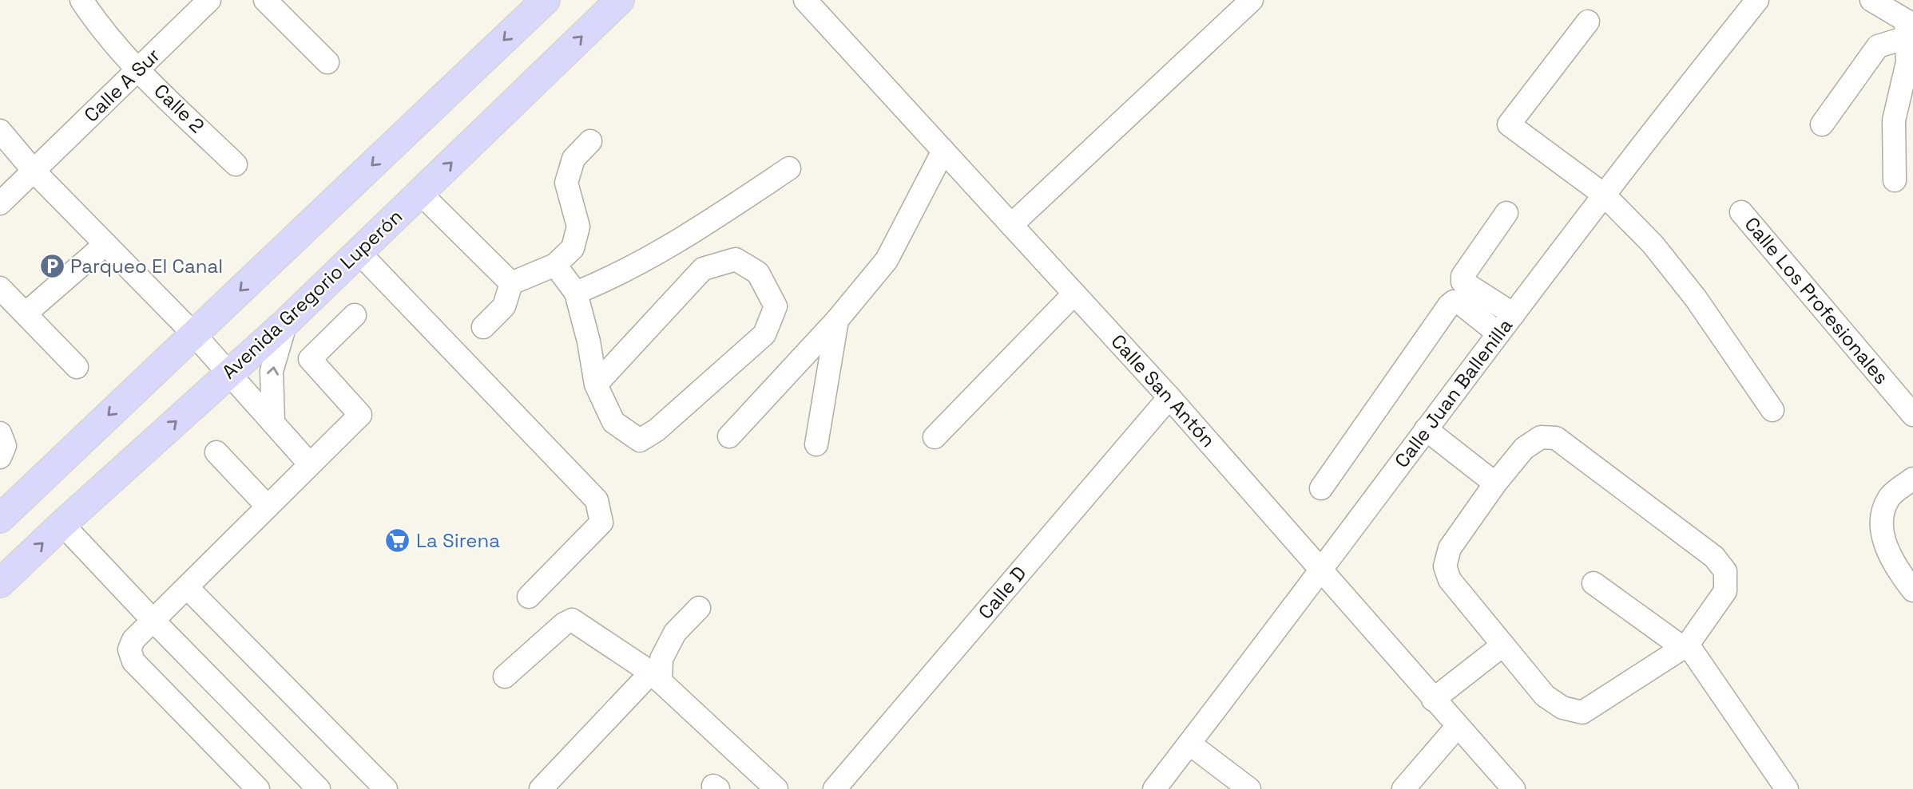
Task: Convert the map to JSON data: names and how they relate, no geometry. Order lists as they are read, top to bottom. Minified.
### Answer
{"streets":{"main road":["Avenida Gregorio Luperón"],"street":["Calle A Sur","Calle 2","Calle Los Profesionales","Calle San Antón","Calle Juan Ballenilla","Calle D"]},"crossings":[["Calle A Sur","Calle 2"],["Calle San Antón","Calle Juan Ballenilla"],["Calle San Antón","Calle D"]],"places":{"parking":["Parqueo El Canal"],"supermarket":["La Sirena"]}}
